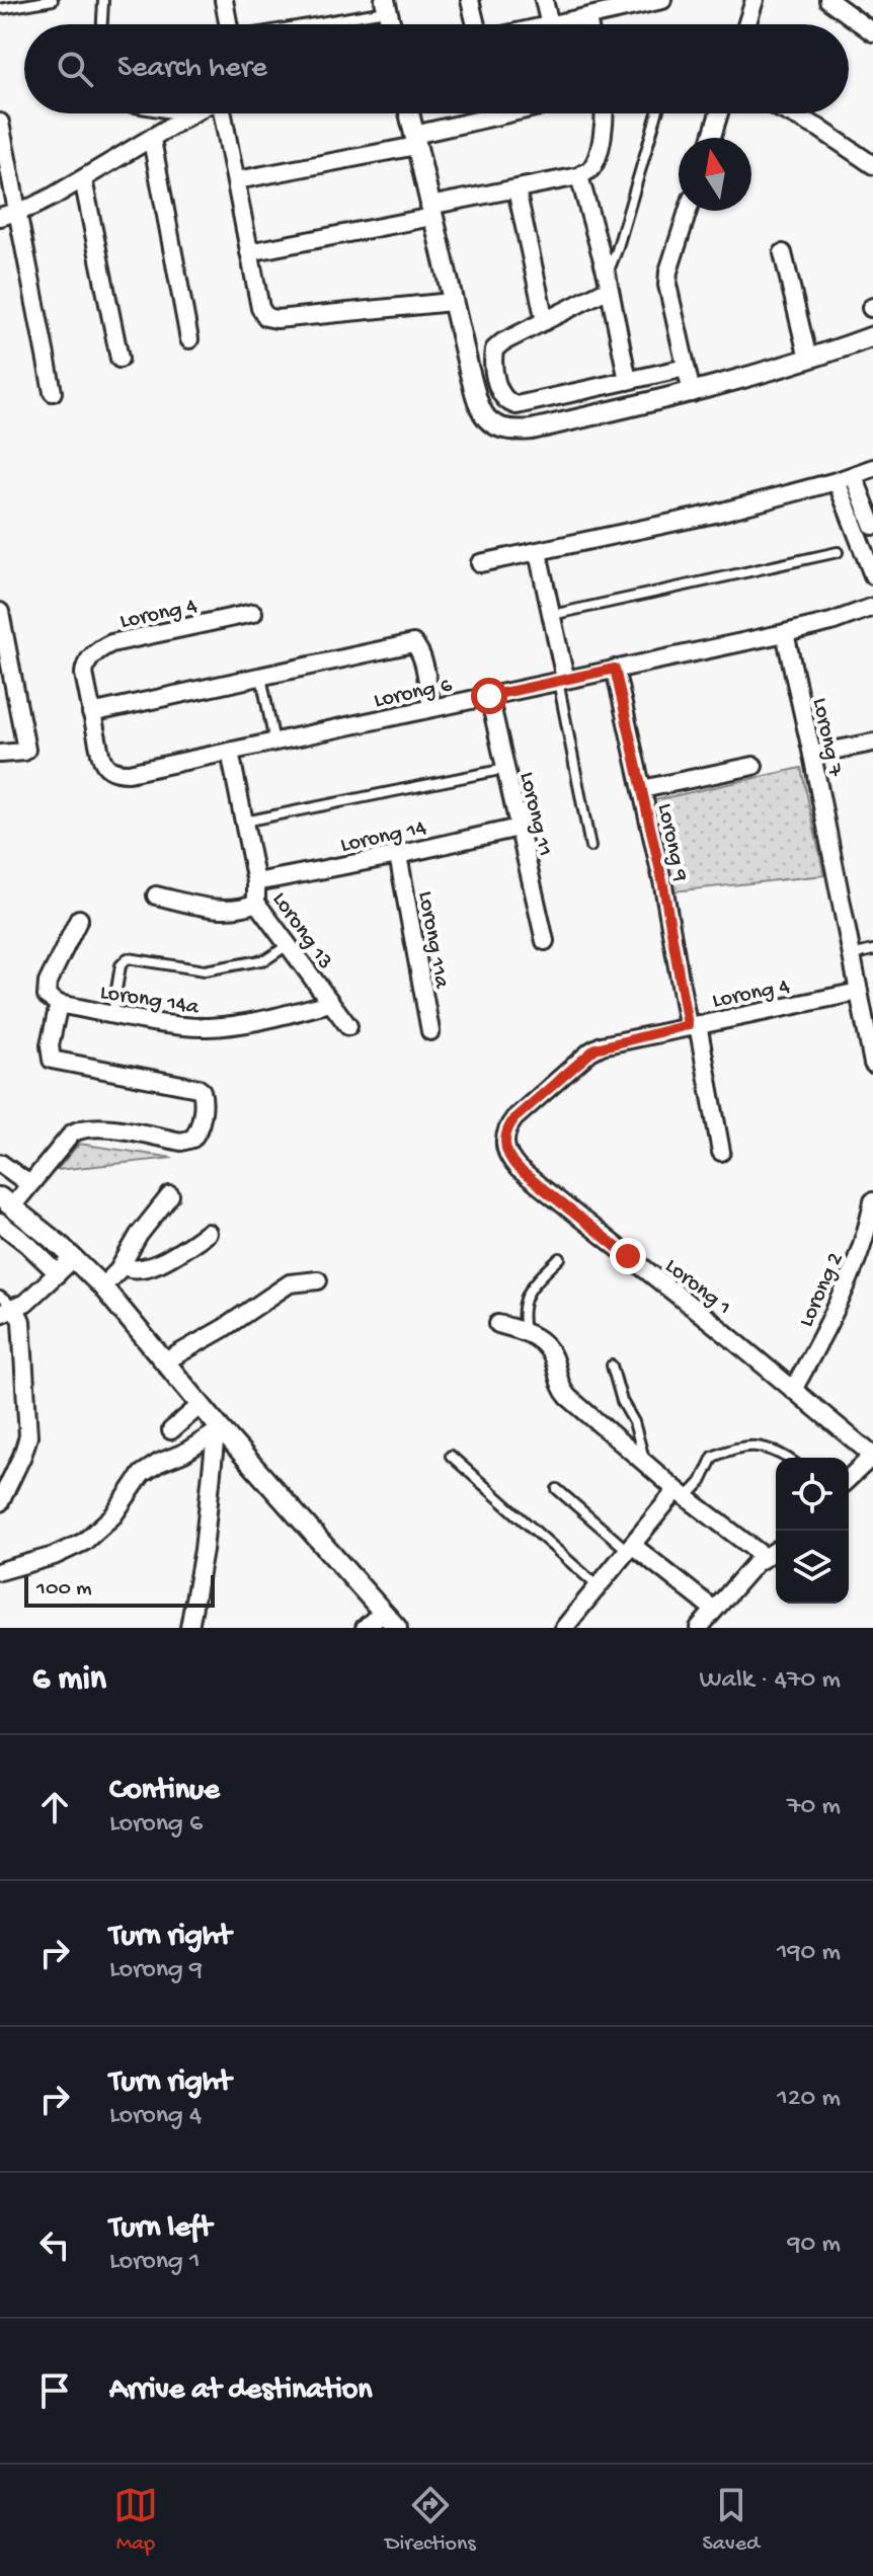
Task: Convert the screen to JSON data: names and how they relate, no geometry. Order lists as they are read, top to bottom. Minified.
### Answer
{"streets":{"street":["Lorong 4","Lorong 6","Lorong 7","Lorong 11","Lorong 14","Lorong 9","Lorong 13","Lorong 11a","Lorong 14a","Lorong 1","Lorong 2"]},"crossings":[["Lorong 4","Lorong 6"],["Lorong 4","Lorong 7"],["Lorong 4","Lorong 9"],["Lorong 4","Lorong 1"],["Lorong 6","Lorong 7"],["Lorong 6","Lorong 11"],["Lorong 6","Lorong 9"],["Lorong 6","Lorong 13"],["Lorong 11","Lorong 14"],["Lorong 14","Lorong 13"],["Lorong 14","Lorong 11a"],["Lorong 13","Lorong 14a"],["Lorong 1","Lorong 2"]],"scale_bar":"100 m","north":"top","page":{"search":"Search here","scale":"100 m","heading":["6 min","Walk · 470 m"],"list":[["Continue","Lorong 6","70 m"],["Turn right","Lorong 9","190 m"],["Turn right","Lorong 4","120 m"],["Turn left","Lorong 1","90 m"],"Arrive at destination"],"nav":["Map","Directions","Saved"]}}
